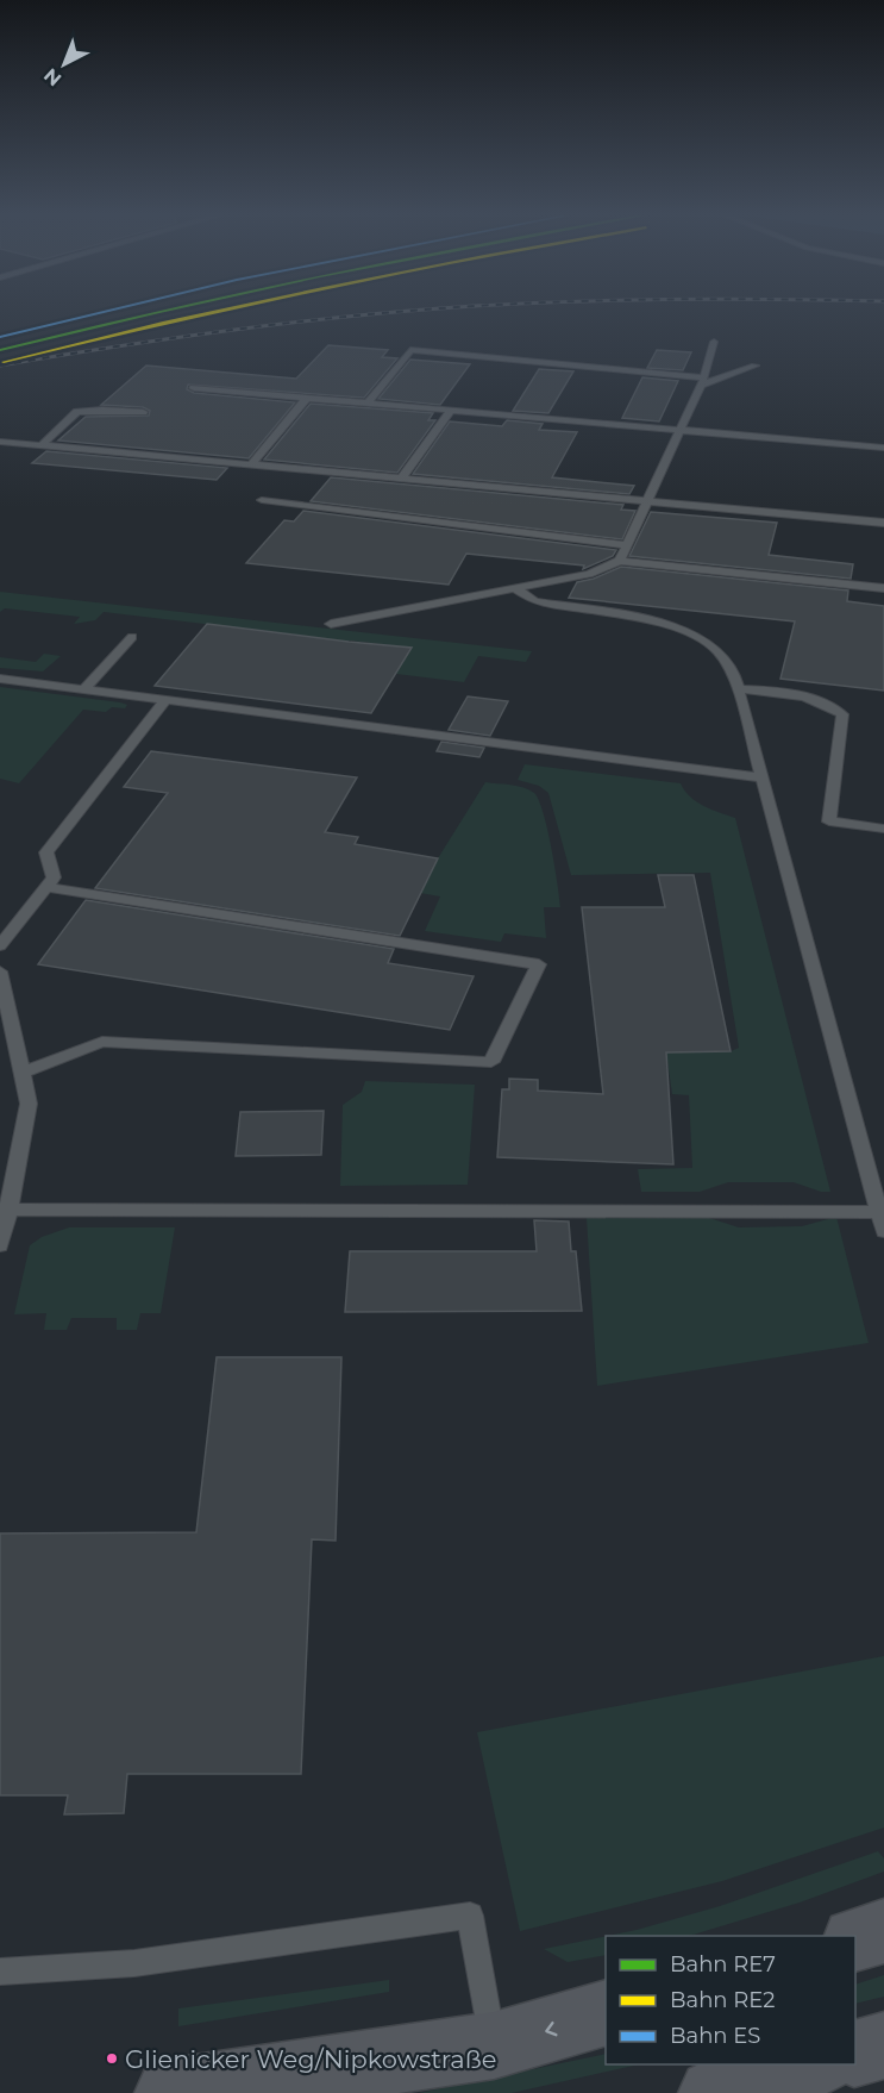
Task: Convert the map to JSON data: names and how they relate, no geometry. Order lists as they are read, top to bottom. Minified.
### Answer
{"places":["Glienicker Weg/Nipkowstraße"],"lines":["rail line RE7","rail line RE2","rail line ES"],"legend":["Bahn RE7","Bahn RE2","Bahn ES"],"north":"bottom left"}
